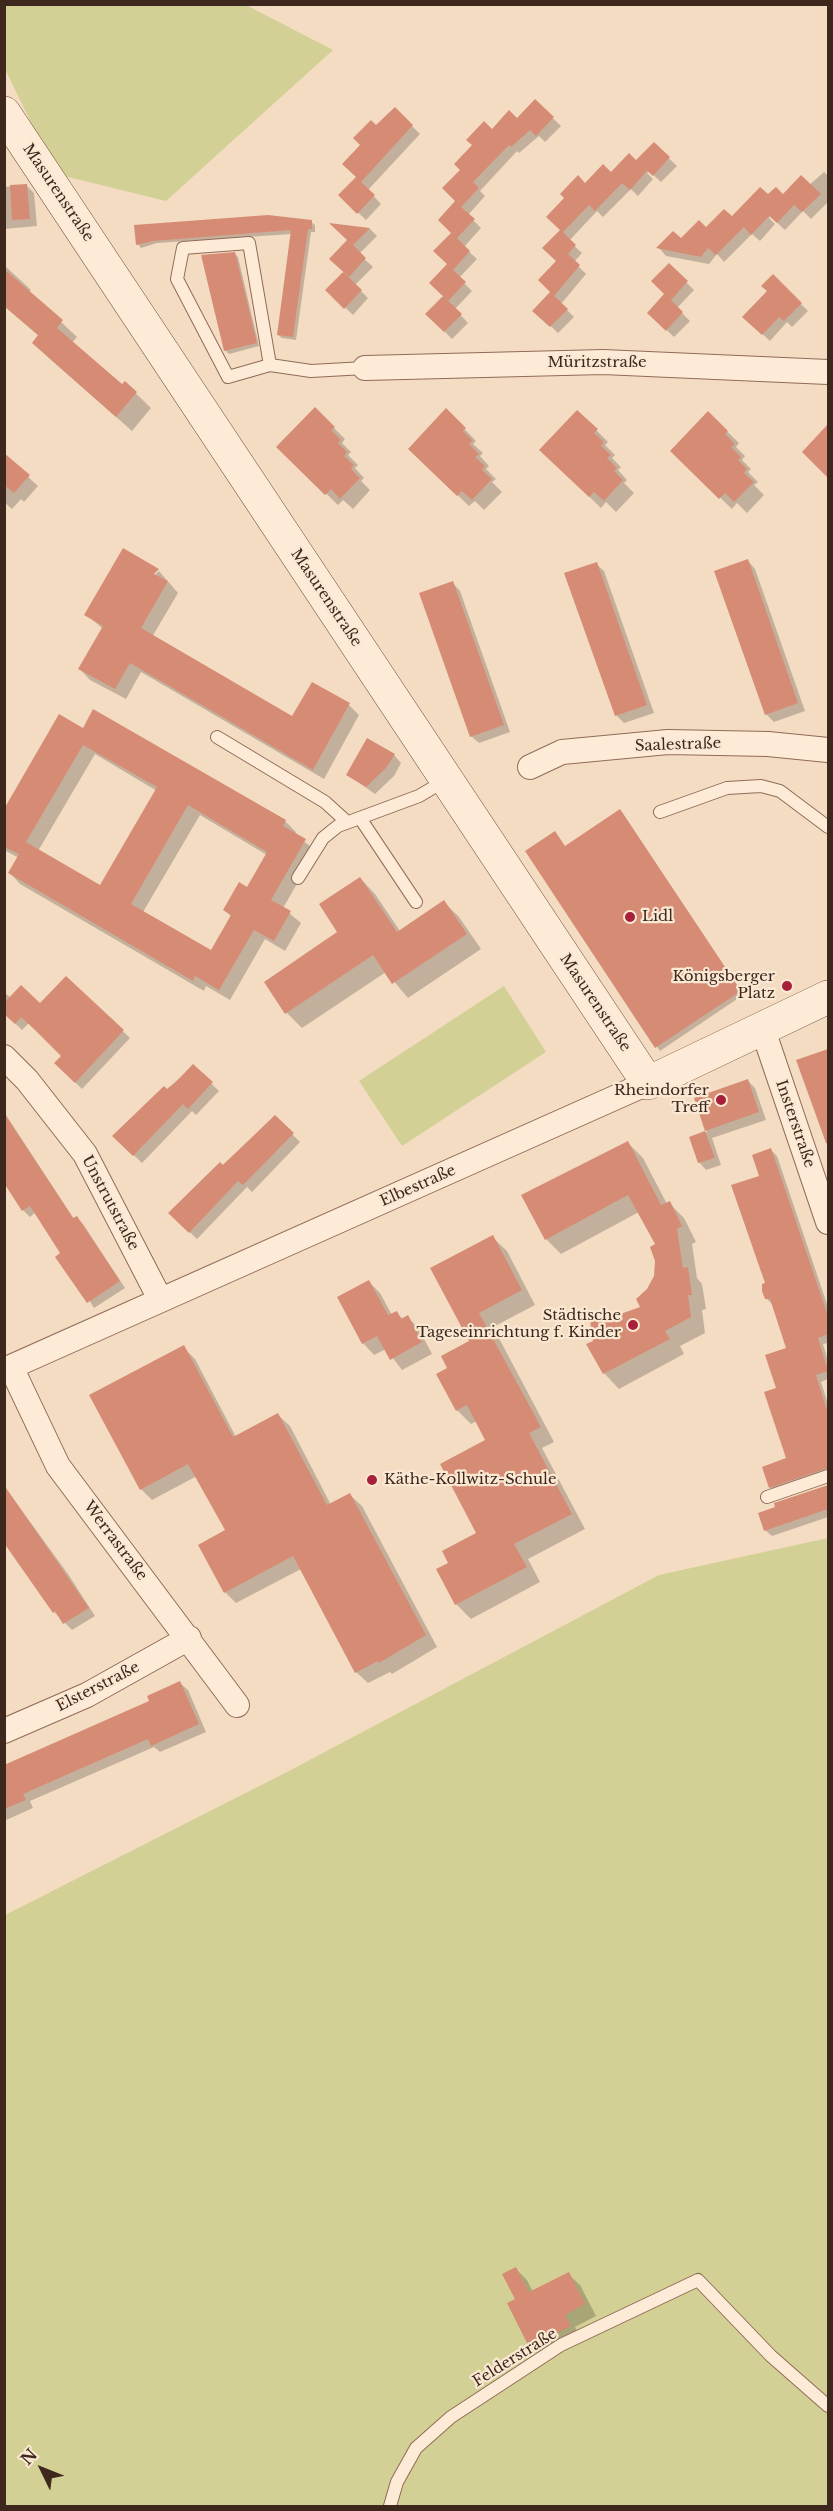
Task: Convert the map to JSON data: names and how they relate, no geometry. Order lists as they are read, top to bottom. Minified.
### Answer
{"streets":{"main road":["Masurenstraße","Elbestraße"],"street":["Müritzstraße","Saalestraße","Insterstraße","Unstrutstraße","Werrastraße","Elsterstraße"],"lane":["Felderstraße"]},"crossings":[["Masurenstraße","Elbestraße"],["Insterstraße","Elbestraße"],["Elbestraße","Unstrutstraße"],["Elbestraße","Werrastraße"],["Werrastraße","Elsterstraße"]],"places":["Lidl","Königsberger Platz","Rheindorfer Treff","Städtische Tageseinrichtung f. Kinder","Käthe-Kollwitz-Schule"],"north":"top left"}
